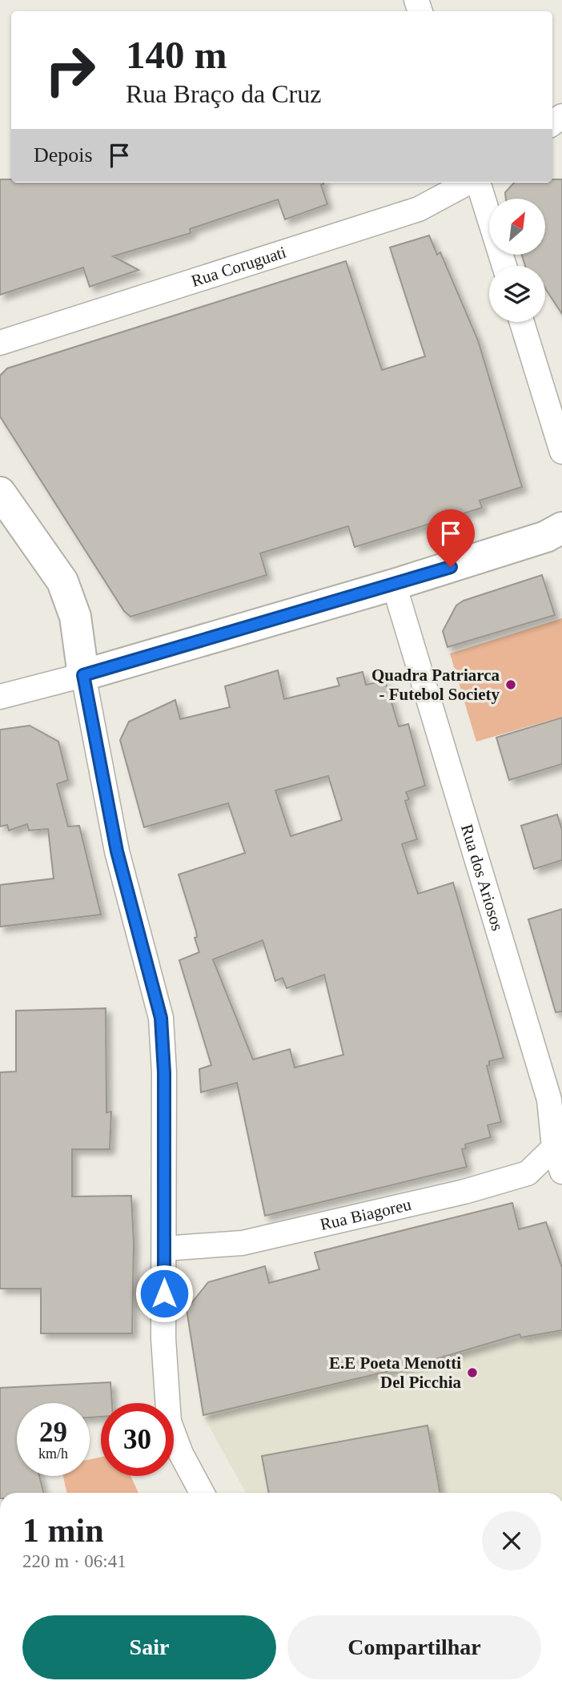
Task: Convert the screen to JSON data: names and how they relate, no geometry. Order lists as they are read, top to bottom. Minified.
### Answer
{"streets":{"street":["Rua Coruguati","Rua dos Ariosos","Rua Biagoreu"]},"crossings":[["Rua dos Ariosos","Rua Biagoreu"]],"places":["Quadra Patriarca - Futebol Society","E.E Poeta Menotti Del Picchia"],"north":"top right","page":{"turn":["140 m","Rua Braço da Cruz"],"then":"Depois","speed":"29 km/h","limit":"30","heading":["1 min","220 m · 06:41"],"buttons":["Sair","Compartilhar"]}}
